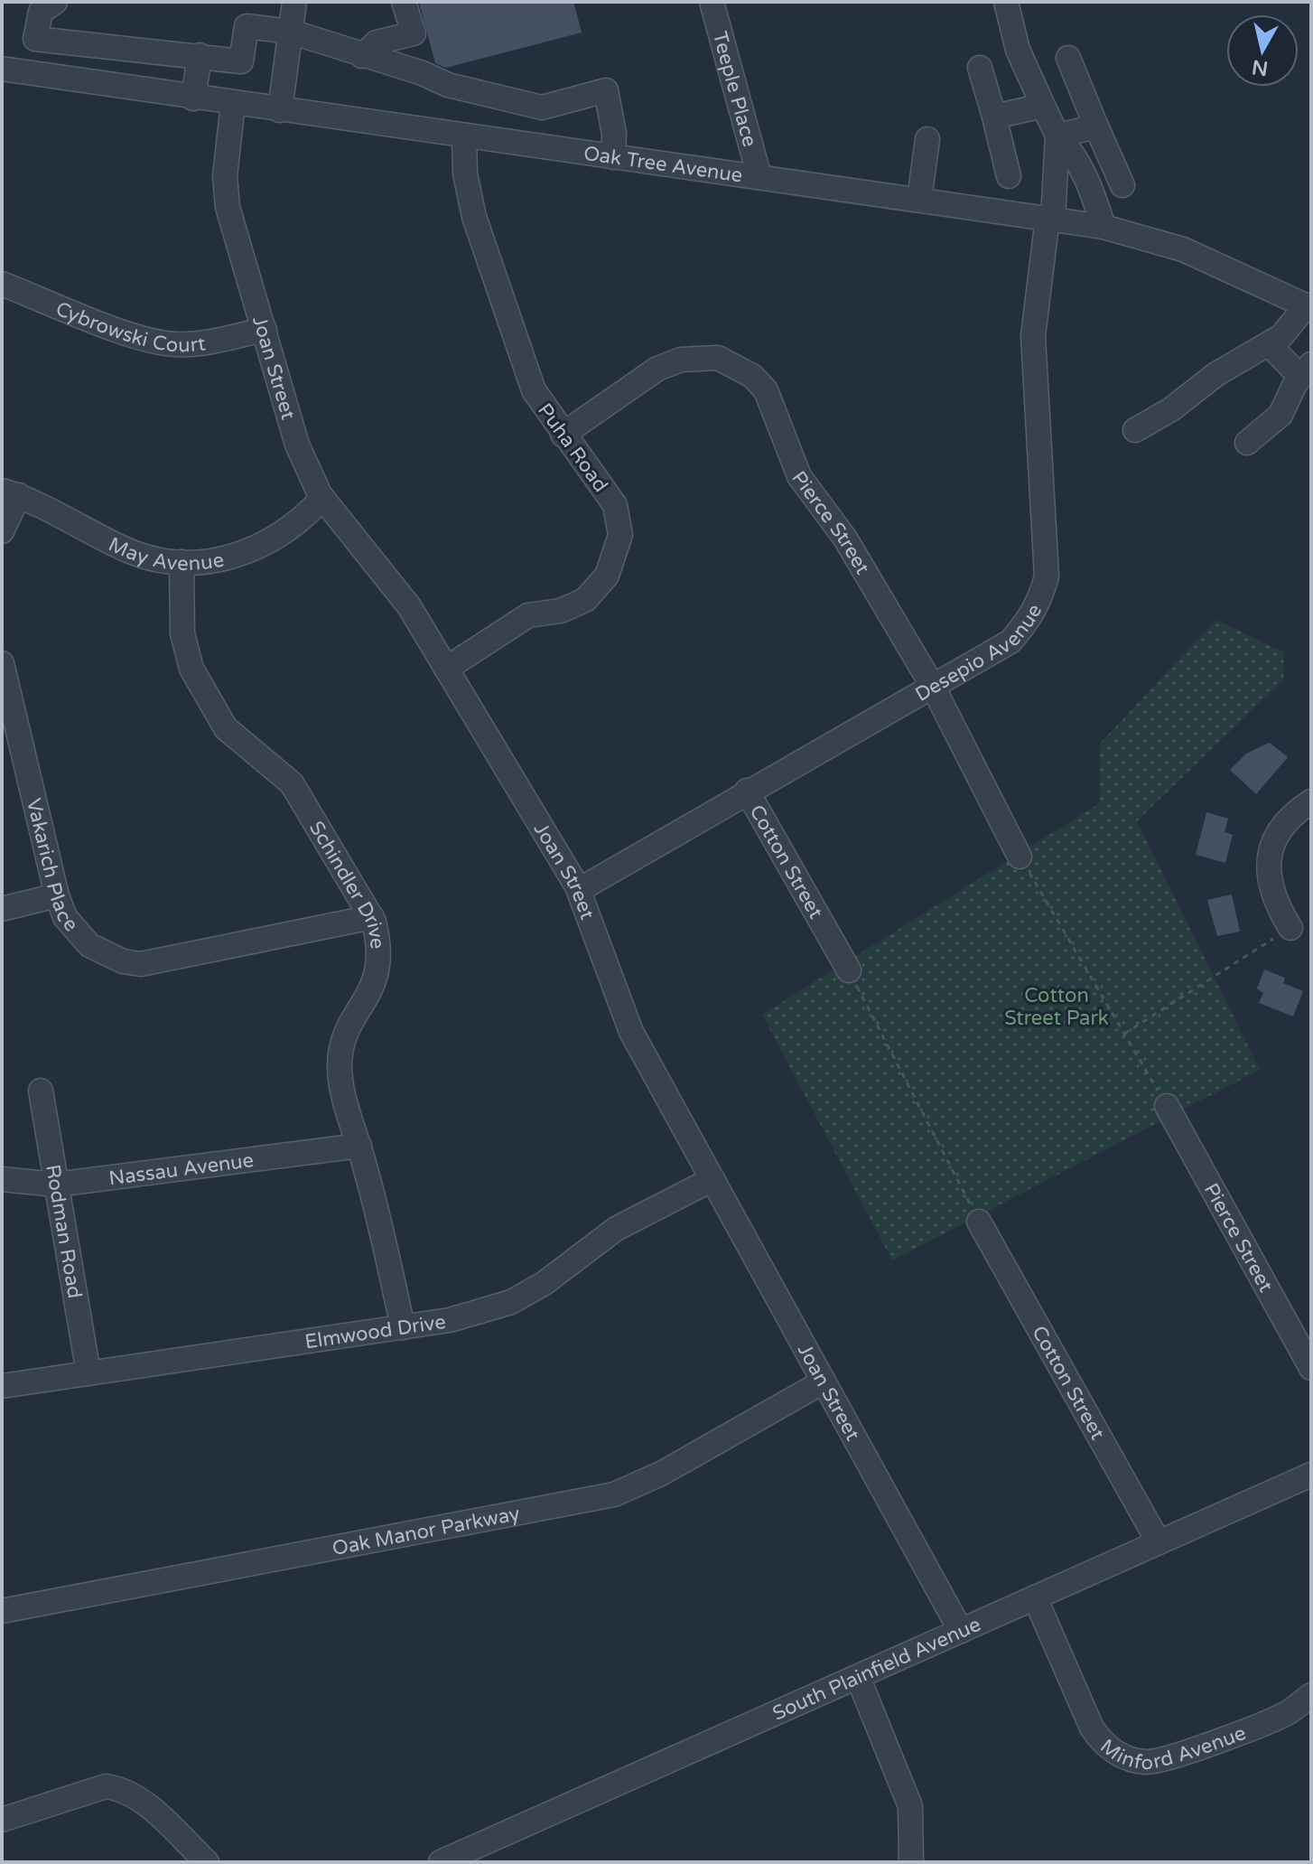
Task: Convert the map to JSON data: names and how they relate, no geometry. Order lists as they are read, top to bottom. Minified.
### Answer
{"streets":{"street":["Teeple Place","Oak Tree Avenue","Cybrowski Court","Joan Street","Puha Road","Pierce Street","May Avenue","Desepio Avenue","Cotton Street","Vakarich Place","Schindler Drive","Nassau Avenue","Rodman Road","Elmwood Drive","Oak Manor Parkway","South Plainfield Avenue","Minford Avenue"]},"crossings":[["Teeple Place","Oak Tree Avenue"],["Oak Tree Avenue","Joan Street"],["Oak Tree Avenue","Puha Road"],["Oak Tree Avenue","Desepio Avenue"],["Cybrowski Court","Joan Street"],["Joan Street","Puha Road"],["Joan Street","May Avenue"],["Joan Street","Desepio Avenue"],["Joan Street","Elmwood Drive"],["Joan Street","Oak Manor Parkway"],["Joan Street","South Plainfield Avenue"],["Puha Road","Pierce Street"],["Pierce Street","Desepio Avenue"],["May Avenue","Schindler Drive"],["Desepio Avenue","Cotton Street"],["Cotton Street","South Plainfield Avenue"],["Vakarich Place","Schindler Drive"],["Schindler Drive","Nassau Avenue"],["Schindler Drive","Elmwood Drive"],["Nassau Avenue","Rodman Road"],["Rodman Road","Elmwood Drive"],["South Plainfield Avenue","Minford Avenue"]],"parks":["Cotton Street Park"],"north":"bottom"}
